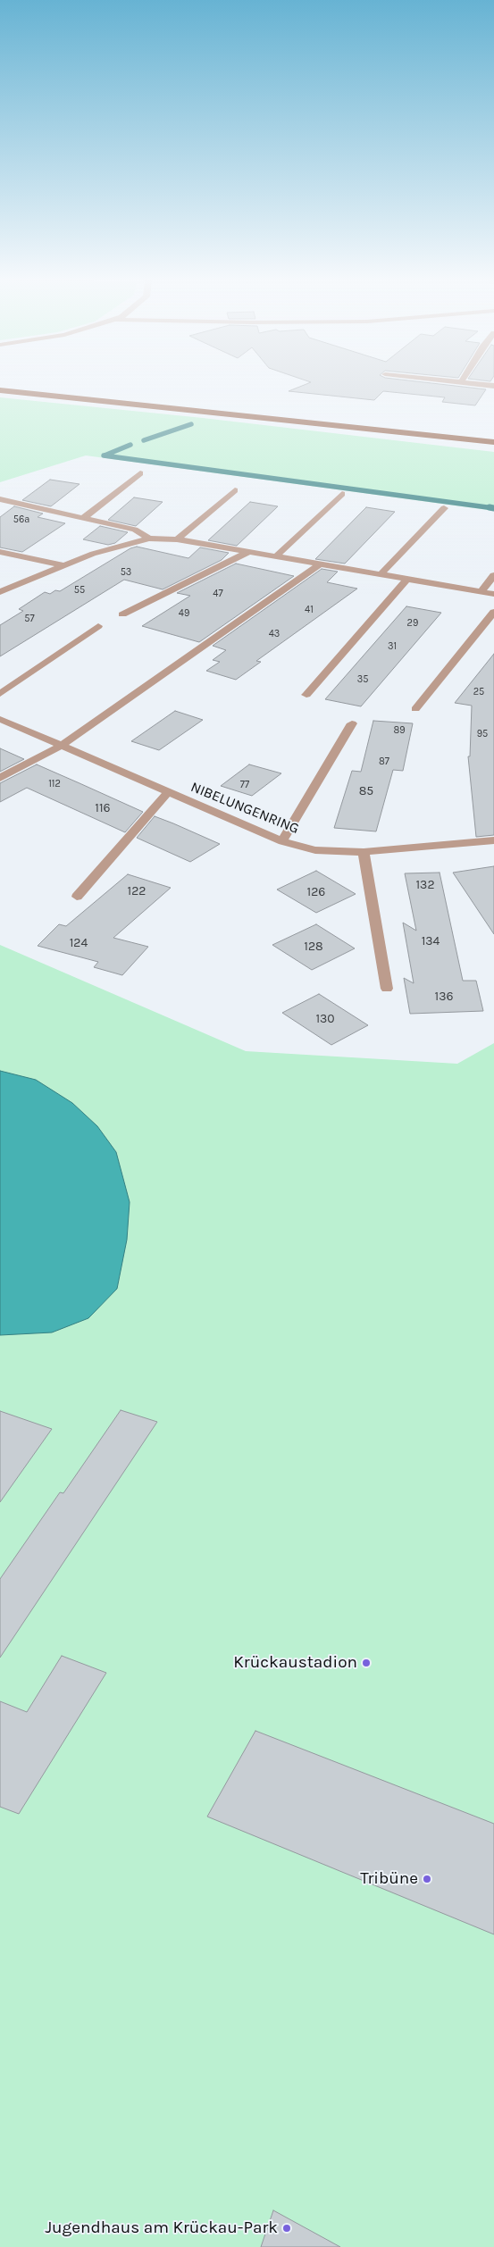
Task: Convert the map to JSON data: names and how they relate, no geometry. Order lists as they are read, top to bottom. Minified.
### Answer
{"streets":{"street":["NIBELUNGENRING"]},"places":["Krückaustadion","Tribüne","Jugendhaus am Krückau-Park"],"house_numbers":["56a","53","55","47","41","49","57","29","43","31","35","25","89","95","87","112","77","85","116","132","122","126","134","124","128","136","130"]}
